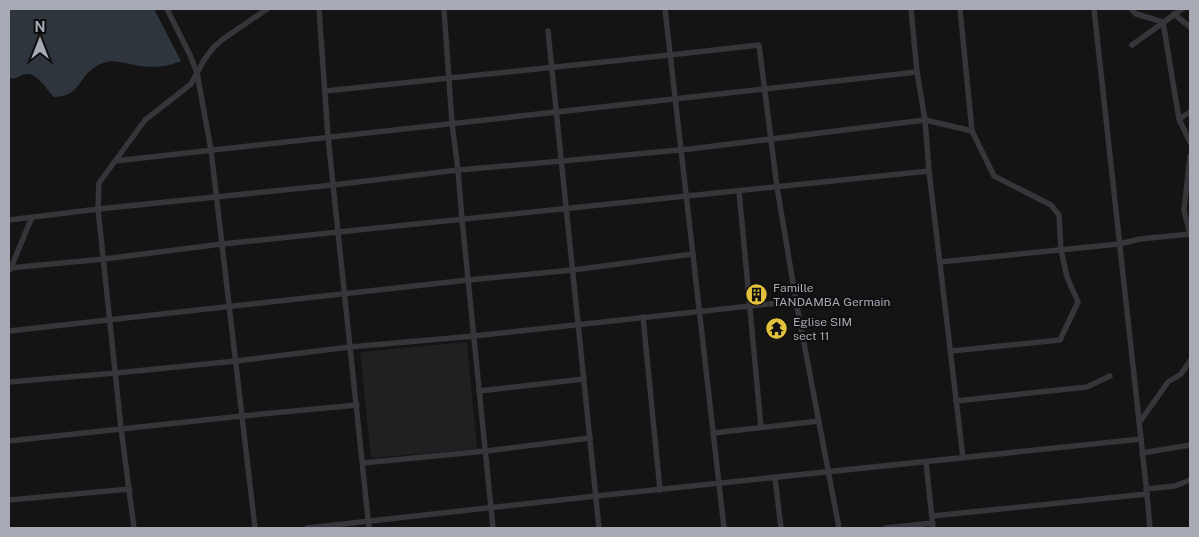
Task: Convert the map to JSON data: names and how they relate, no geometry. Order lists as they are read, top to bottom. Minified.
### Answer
{"places":{"building":["Famille TANDAMBA Germain"],"temple":["Eglise SIM sect 11"]},"north":"top"}
